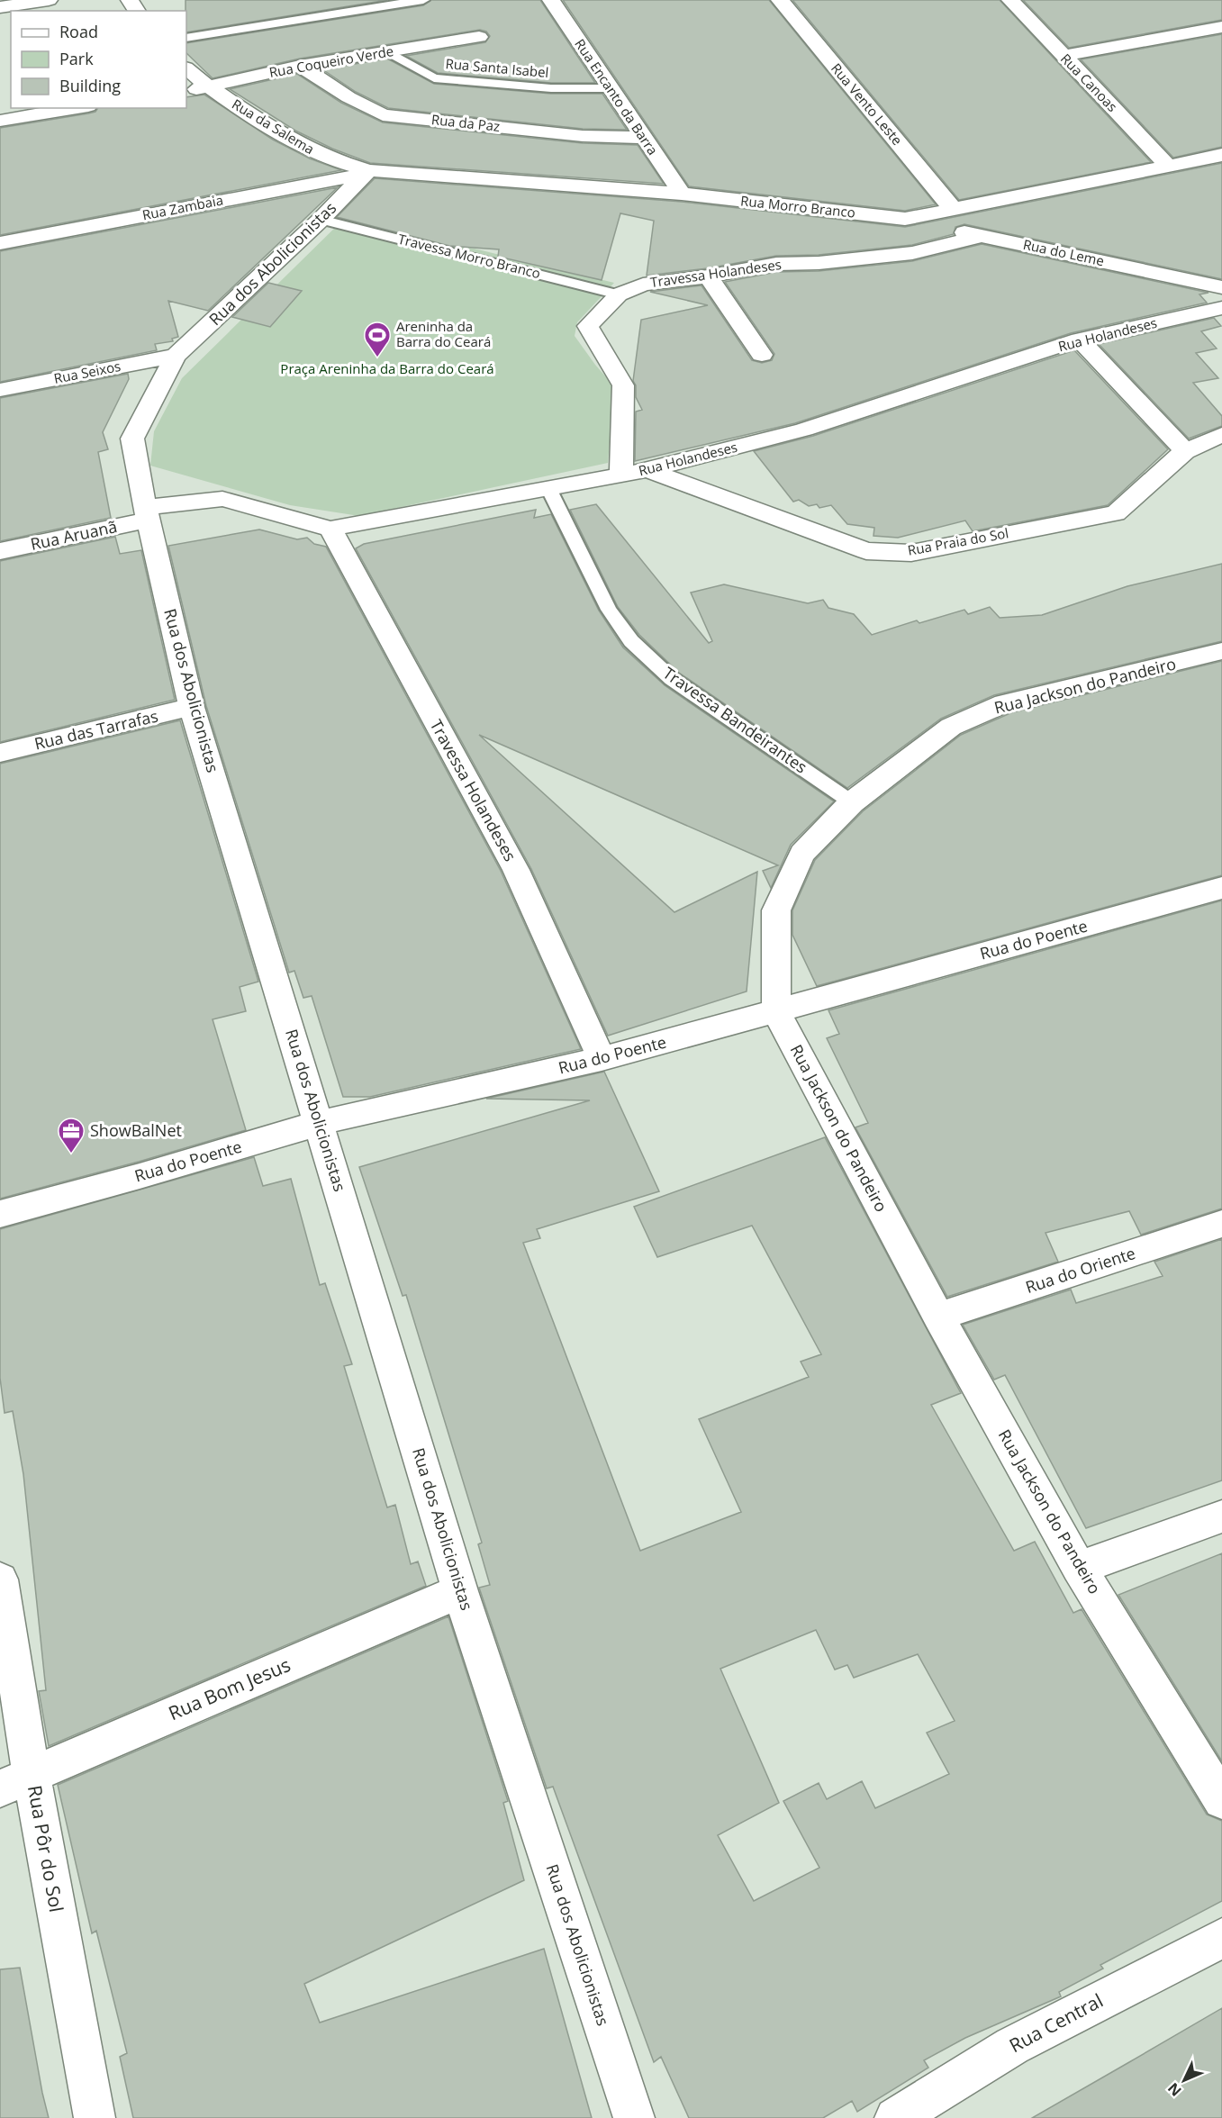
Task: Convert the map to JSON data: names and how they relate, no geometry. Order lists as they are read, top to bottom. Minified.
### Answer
{"streets":{"street":["Rua Coqueiro Verde","Rua Canoas","Rua Encanto da Barra","Rua Vento Leste","Rua da Paz","Rua da Salema","Rua Morro Branco","Rua Zambaia","Rua do Leme","Rua dos Abolicionistas","Travessa Holandeses","Rua Holandeses","Rua Seixos","Rua Aruanã","Rua Praia do Sol","Rua Jackson do Pandeiro","Rua das Tarrafas","Rua do Poente","Rua do Oriente","Rua Bom Jesus","Rua Pôr do Sol","Rua Central"],"lane":["Rua Santa Isabel","Travessa Morro Branco","Travessa Bandeirantes"]},"crossings":[["Rua Coqueiro Verde","Rua Santa Isabel"],["Rua Coqueiro Verde","Rua da Paz"],["Rua Coqueiro Verde","Rua da Salema"],["Rua Santa Isabel","Rua Encanto da Barra"],["Rua Canoas","Rua Morro Branco"],["Rua Encanto da Barra","Rua da Paz"],["Rua Encanto da Barra","Rua Morro Branco"],["Rua Vento Leste","Rua Morro Branco"],["Rua da Salema","Rua Morro Branco"],["Rua da Salema","Rua Zambaia"],["Rua da Salema","Rua dos Abolicionistas"],["Rua Morro Branco","Rua Zambaia"],["Rua Morro Branco","Rua do Leme"],["Rua Morro Branco","Rua dos Abolicionistas"],["Rua Zambaia","Rua dos Abolicionistas"],["Rua do Leme","Travessa Holandeses"],["Travessa Morro Branco","Rua dos Abolicionistas"],["Travessa Morro Branco","Travessa Holandeses"],["Rua dos Abolicionistas","Rua Holandeses"],["Rua dos Abolicionistas","Rua Seixos"],["Rua dos Abolicionistas","Rua Aruanã"],["Rua dos Abolicionistas","Rua das Tarrafas"],["Rua dos Abolicionistas","Rua do Poente"],["Rua dos Abolicionistas","Rua Bom Jesus"],["Travessa Holandeses","Rua Holandeses"],["Travessa Holandeses","Rua do Poente"],["Rua Holandeses","Rua Aruanã"],["Rua Holandeses","Rua Praia do Sol"],["Rua Holandeses","Travessa Bandeirantes"],["Rua Jackson do Pandeiro","Travessa Bandeirantes"],["Rua Jackson do Pandeiro","Rua do Poente"],["Rua Jackson do Pandeiro","Rua do Oriente"],["Rua Bom Jesus","Rua Pôr do Sol"]],"parks":["Praça Areninha da Barra do Ceará"],"places":{"sports":["Areninha da Barra do Ceará"],"office":["ShowBalNet"]},"legend":["Road","Park","Building"],"north":"bottom left"}
